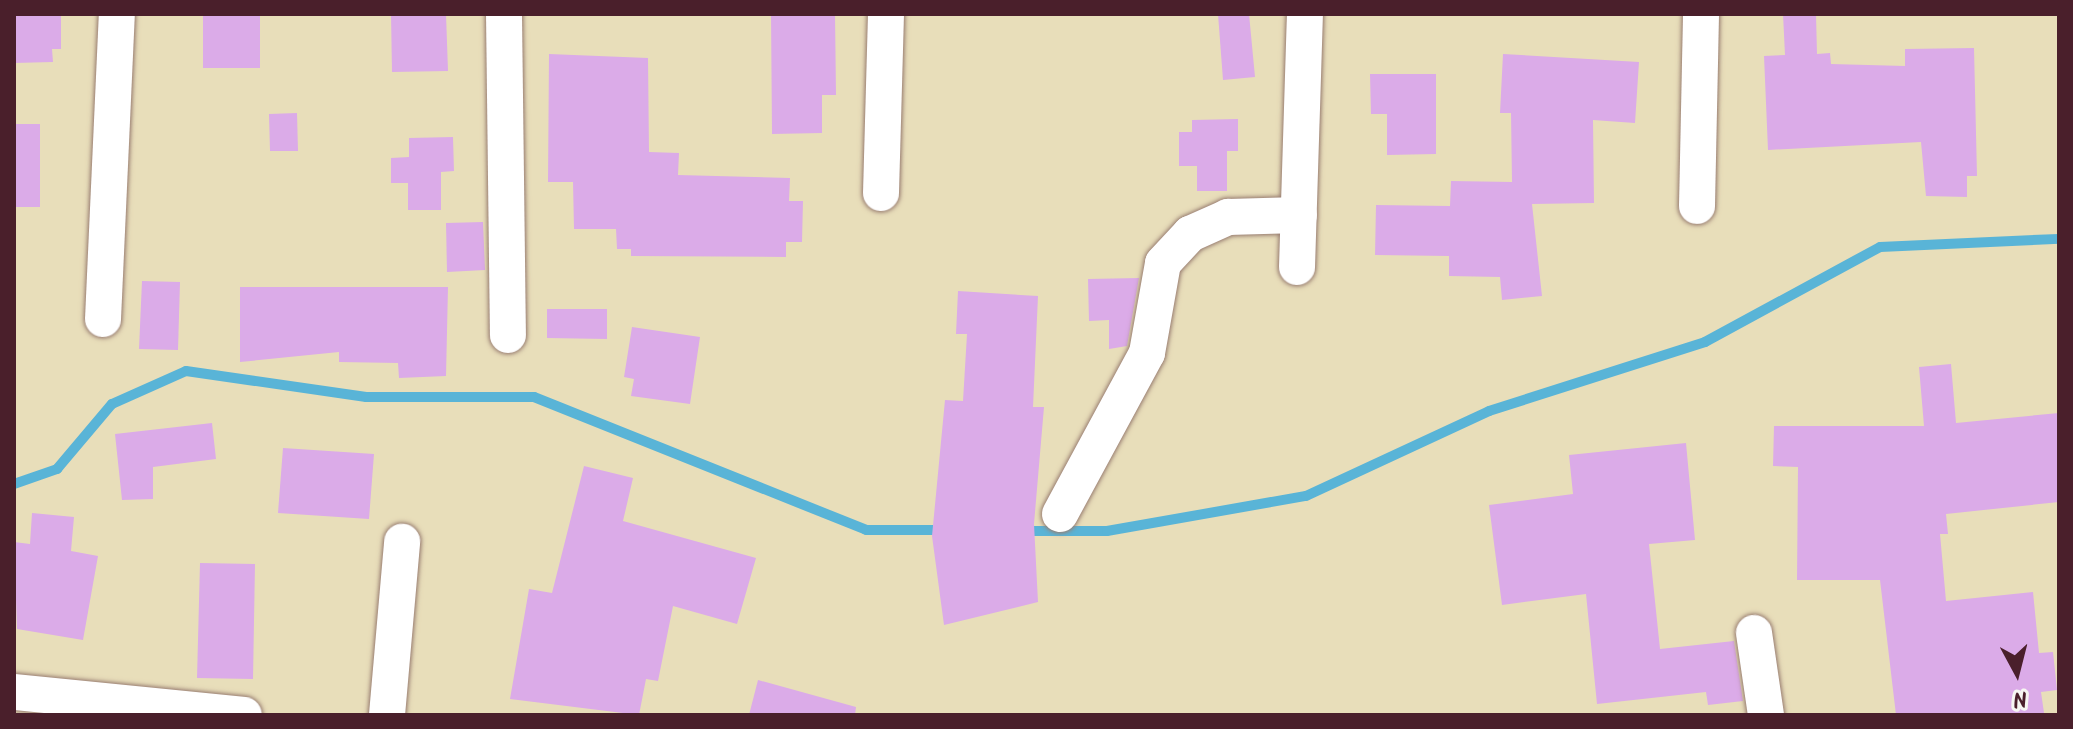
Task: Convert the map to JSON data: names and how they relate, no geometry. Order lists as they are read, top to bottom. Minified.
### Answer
{"north":"bottom"}
